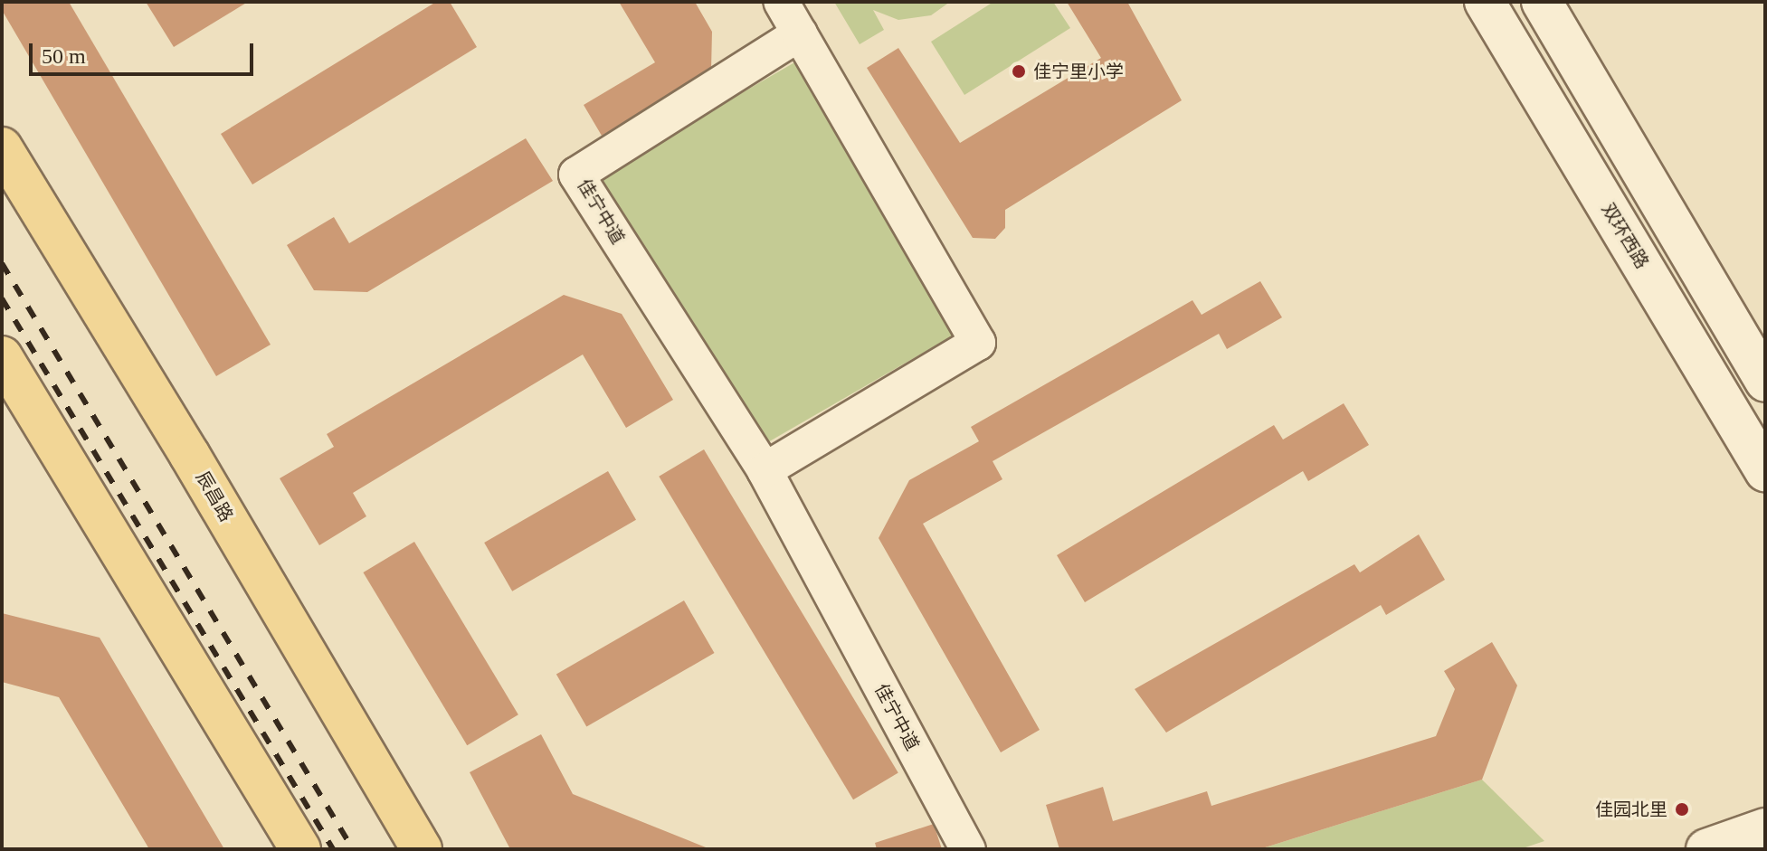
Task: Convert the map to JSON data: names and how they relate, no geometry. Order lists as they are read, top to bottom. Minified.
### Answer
{"streets":{"main road":["辰昌路"],"street":["佳宁中道","双环西路"]},"places":["佳宁里小学","佳园北里"],"scale_bar":"50 m"}
